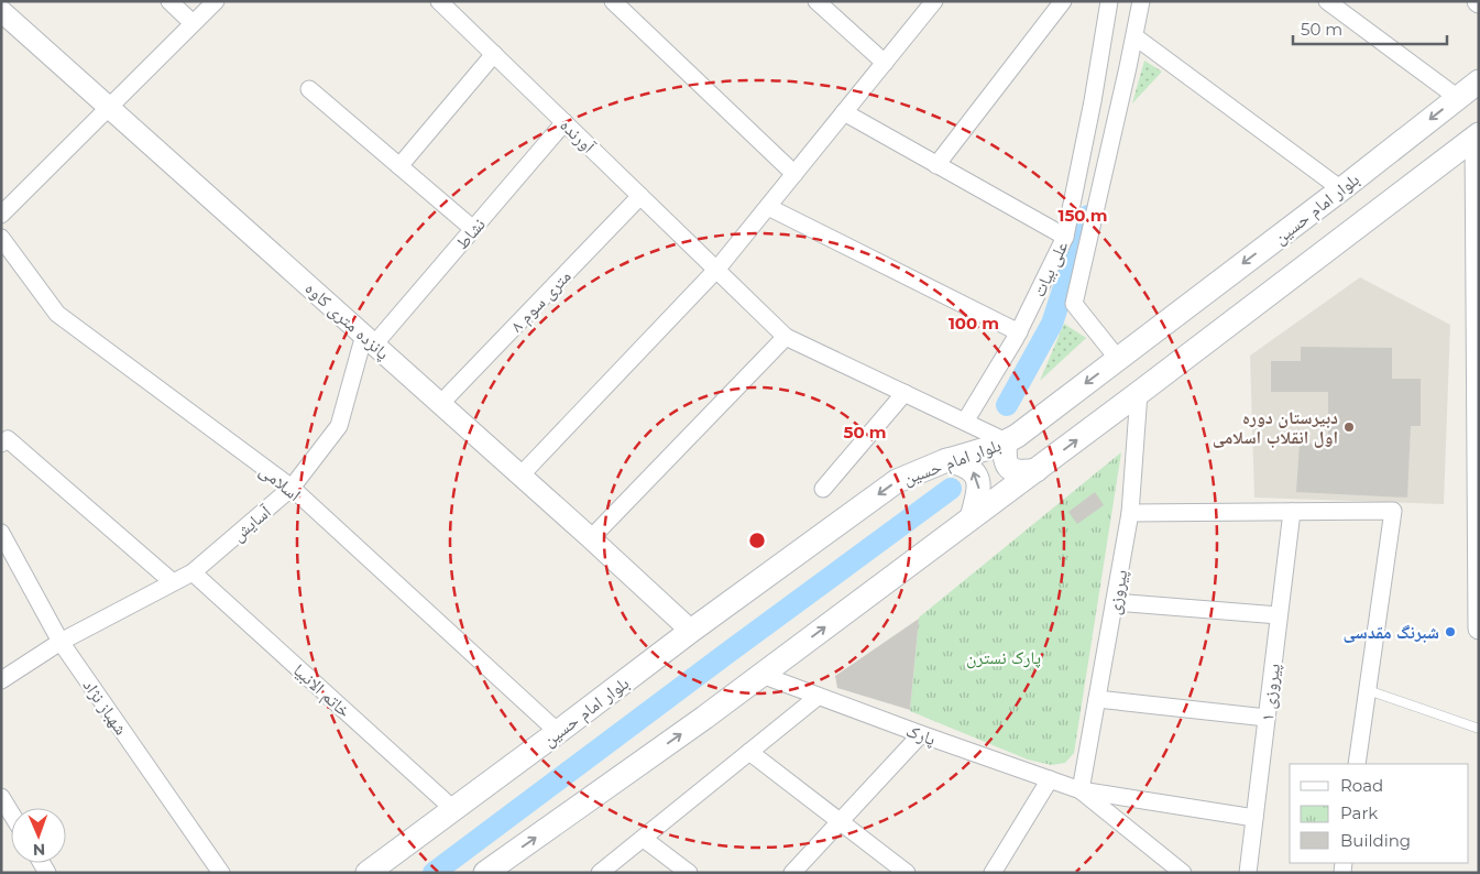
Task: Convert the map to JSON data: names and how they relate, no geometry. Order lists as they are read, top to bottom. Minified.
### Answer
{"streets":{"main road":["بلوار امام حسین"],"street":["آورنده","نشاط","علی بیات","۸ متری سوم","پانزده متری کاوه","اسلامی","آسایش","پیروزی","خاتم الانبیا","پیروزی ۱","شهباز نژاد","پارک"]},"crossings":[["آورنده","بلوار امام حسین"],["آورنده","نشاط"],["آورنده","علی بیات"],["آورنده","۸ متری سوم"],["بلوار امام حسین","علی بیات"],["بلوار امام حسین","پانزده متری کاوه"],["بلوار امام حسین","اسلامی"],["بلوار امام حسین","خاتم الانبیا"],["نشاط","پانزده متری کاوه"],["نشاط","آسایش"],["۸ متری سوم","پانزده متری کاوه"],["پانزده متری کاوه","آسایش"],["اسلامی","آسایش"],["آسایش","خاتم الانبیا"],["آسایش","شهباز نژاد"],["پیروزی","پارک"]],"parks":["پارک نسترن"],"places":["دبیرستان دوره اول انقلاب اسلامی","شبرنگ مقدسی"],"legend":["Road","Park","Building"],"scale_bar":"50 m","north":"bottom","rings":["150 m","100 m","50 m"]}
